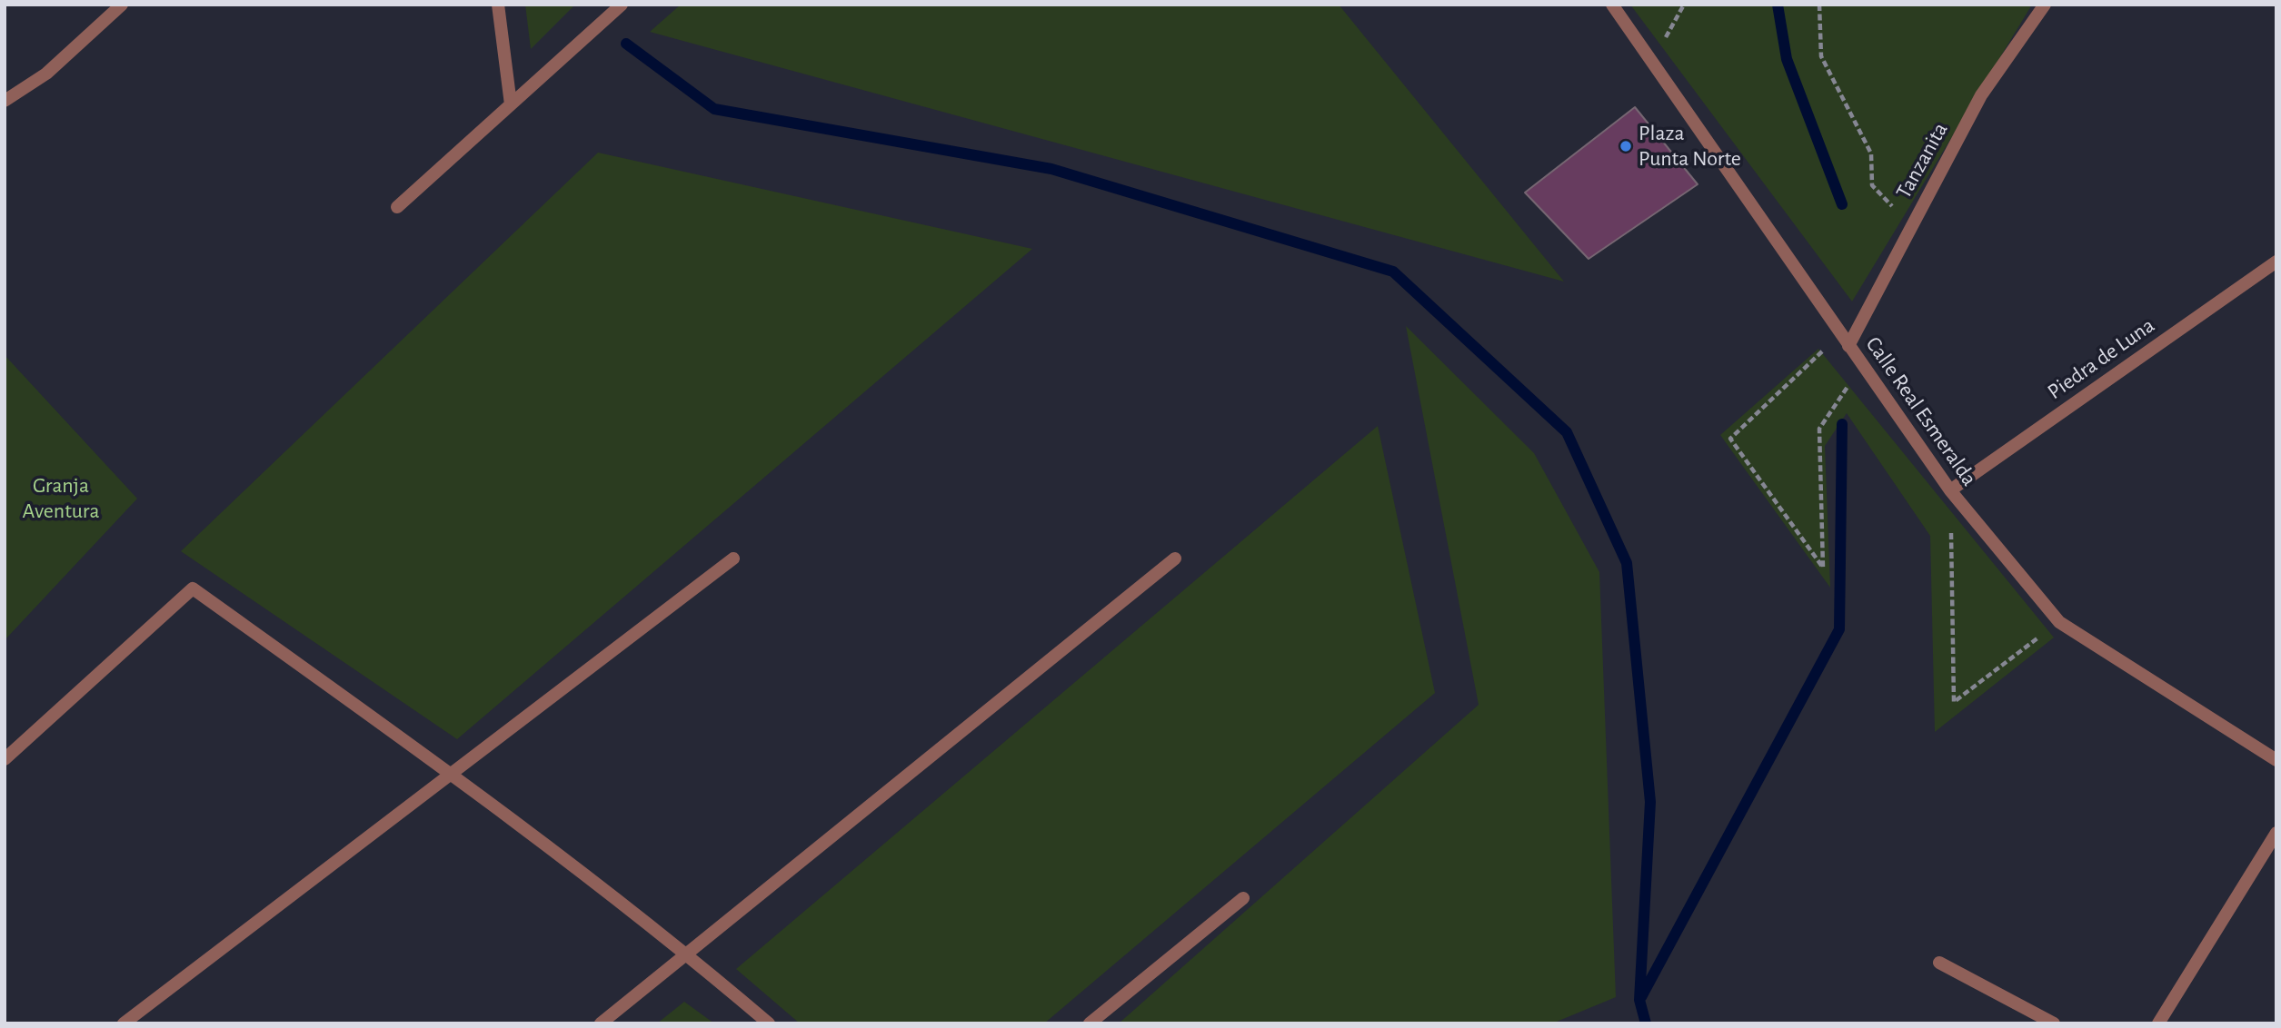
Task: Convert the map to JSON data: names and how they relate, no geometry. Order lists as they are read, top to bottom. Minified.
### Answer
{"streets":{"street":["Tanzanita","Piedra de Luna","Calle Real Esmeralda"]},"crossings":[["Tanzanita","Calle Real Esmeralda"],["Piedra de Luna","Calle Real Esmeralda"]],"parks":["Granja Aventura"],"places":["Plaza Punta Norte"]}
